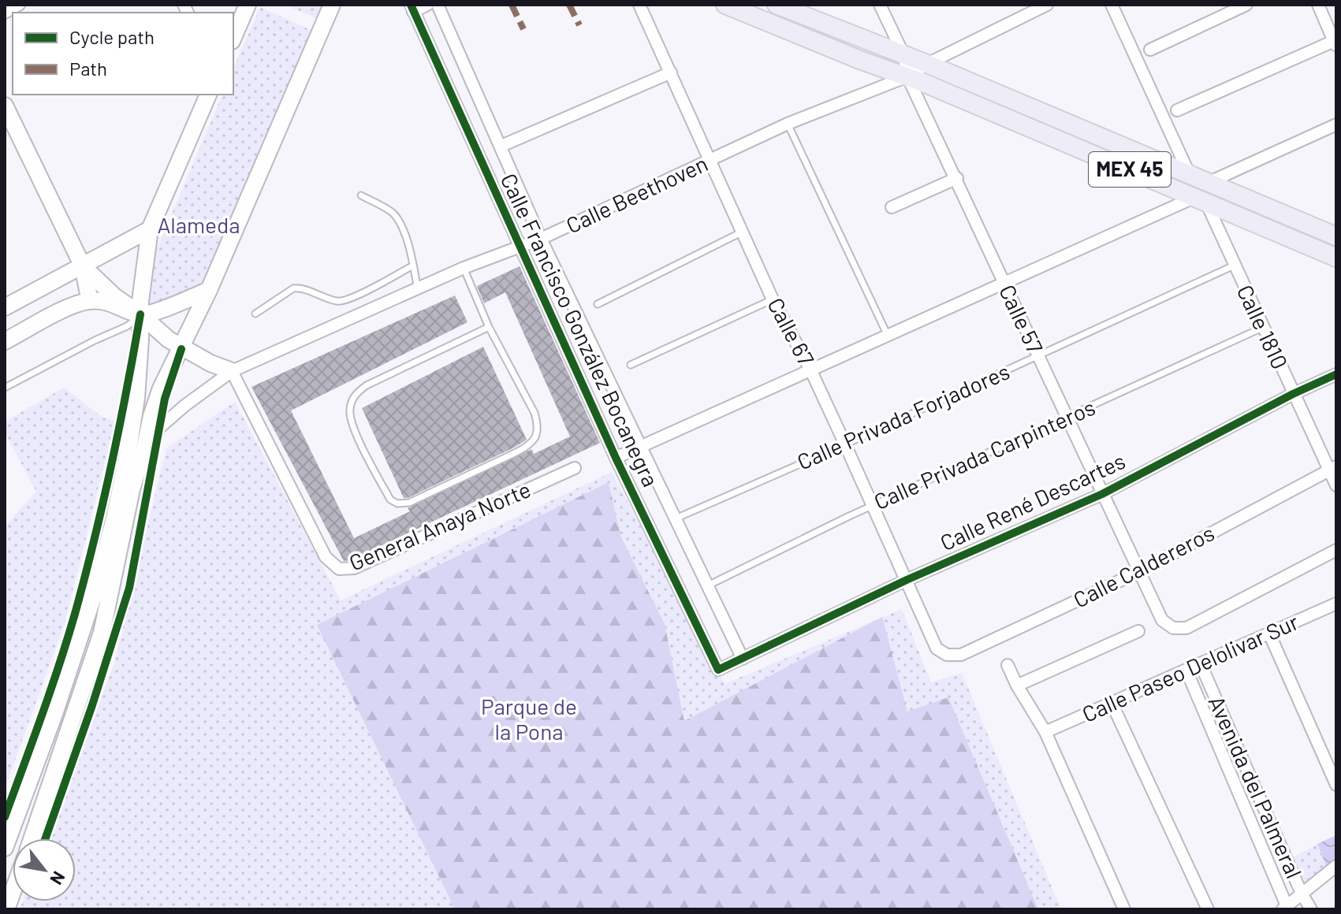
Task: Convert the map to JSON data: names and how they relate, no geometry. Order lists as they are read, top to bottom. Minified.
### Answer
{"streets":{"main road":["MEX 45"],"street":["Calle Beethoven","Calle 57","Calle 1810","Calle Francisco González Bocanegra","Calle 67","Calle René Descartes","General Anaya Norte","Calle Caldereros","Calle Paseo Delolivar Sur","Avenida del Palmeral"],"lane":["Calle Privada Forjadores","Calle Privada Carpinteros"]},"crossings":[["MEX 45","Calle Beethoven"],["MEX 45","Calle 57"],["MEX 45","Calle 1810"],["Calle Beethoven","Calle 57"],["Calle Beethoven","Calle Francisco González Bocanegra"],["Calle Beethoven","Calle 67"],["Calle Beethoven","General Anaya Norte"],["Calle 57","Calle Privada Forjadores"],["Calle 57","Calle Privada Carpinteros"],["Calle 57","Calle René Descartes"],["Calle 57","Calle Caldereros"],["Calle 1810","Calle Privada Forjadores"],["Calle 1810","Calle Privada Carpinteros"],["Calle 1810","Calle René Descartes"],["Calle 1810","Calle Caldereros"],["Calle Francisco González Bocanegra","Calle Privada Forjadores"],["Calle Francisco González Bocanegra","Calle Privada Carpinteros"],["Calle Francisco González Bocanegra","Calle René Descartes"],["Calle 67","Calle Privada Forjadores"],["Calle 67","Calle Privada Carpinteros"],["Calle 67","Calle René Descartes"],["Calle 67","Calle Caldereros"],["Calle Paseo Delolivar Sur","Avenida del Palmeral"]],"parks":["Alameda","Parque de la Pona"],"legend":["Cycle path","Path"],"north":"bottom right"}
